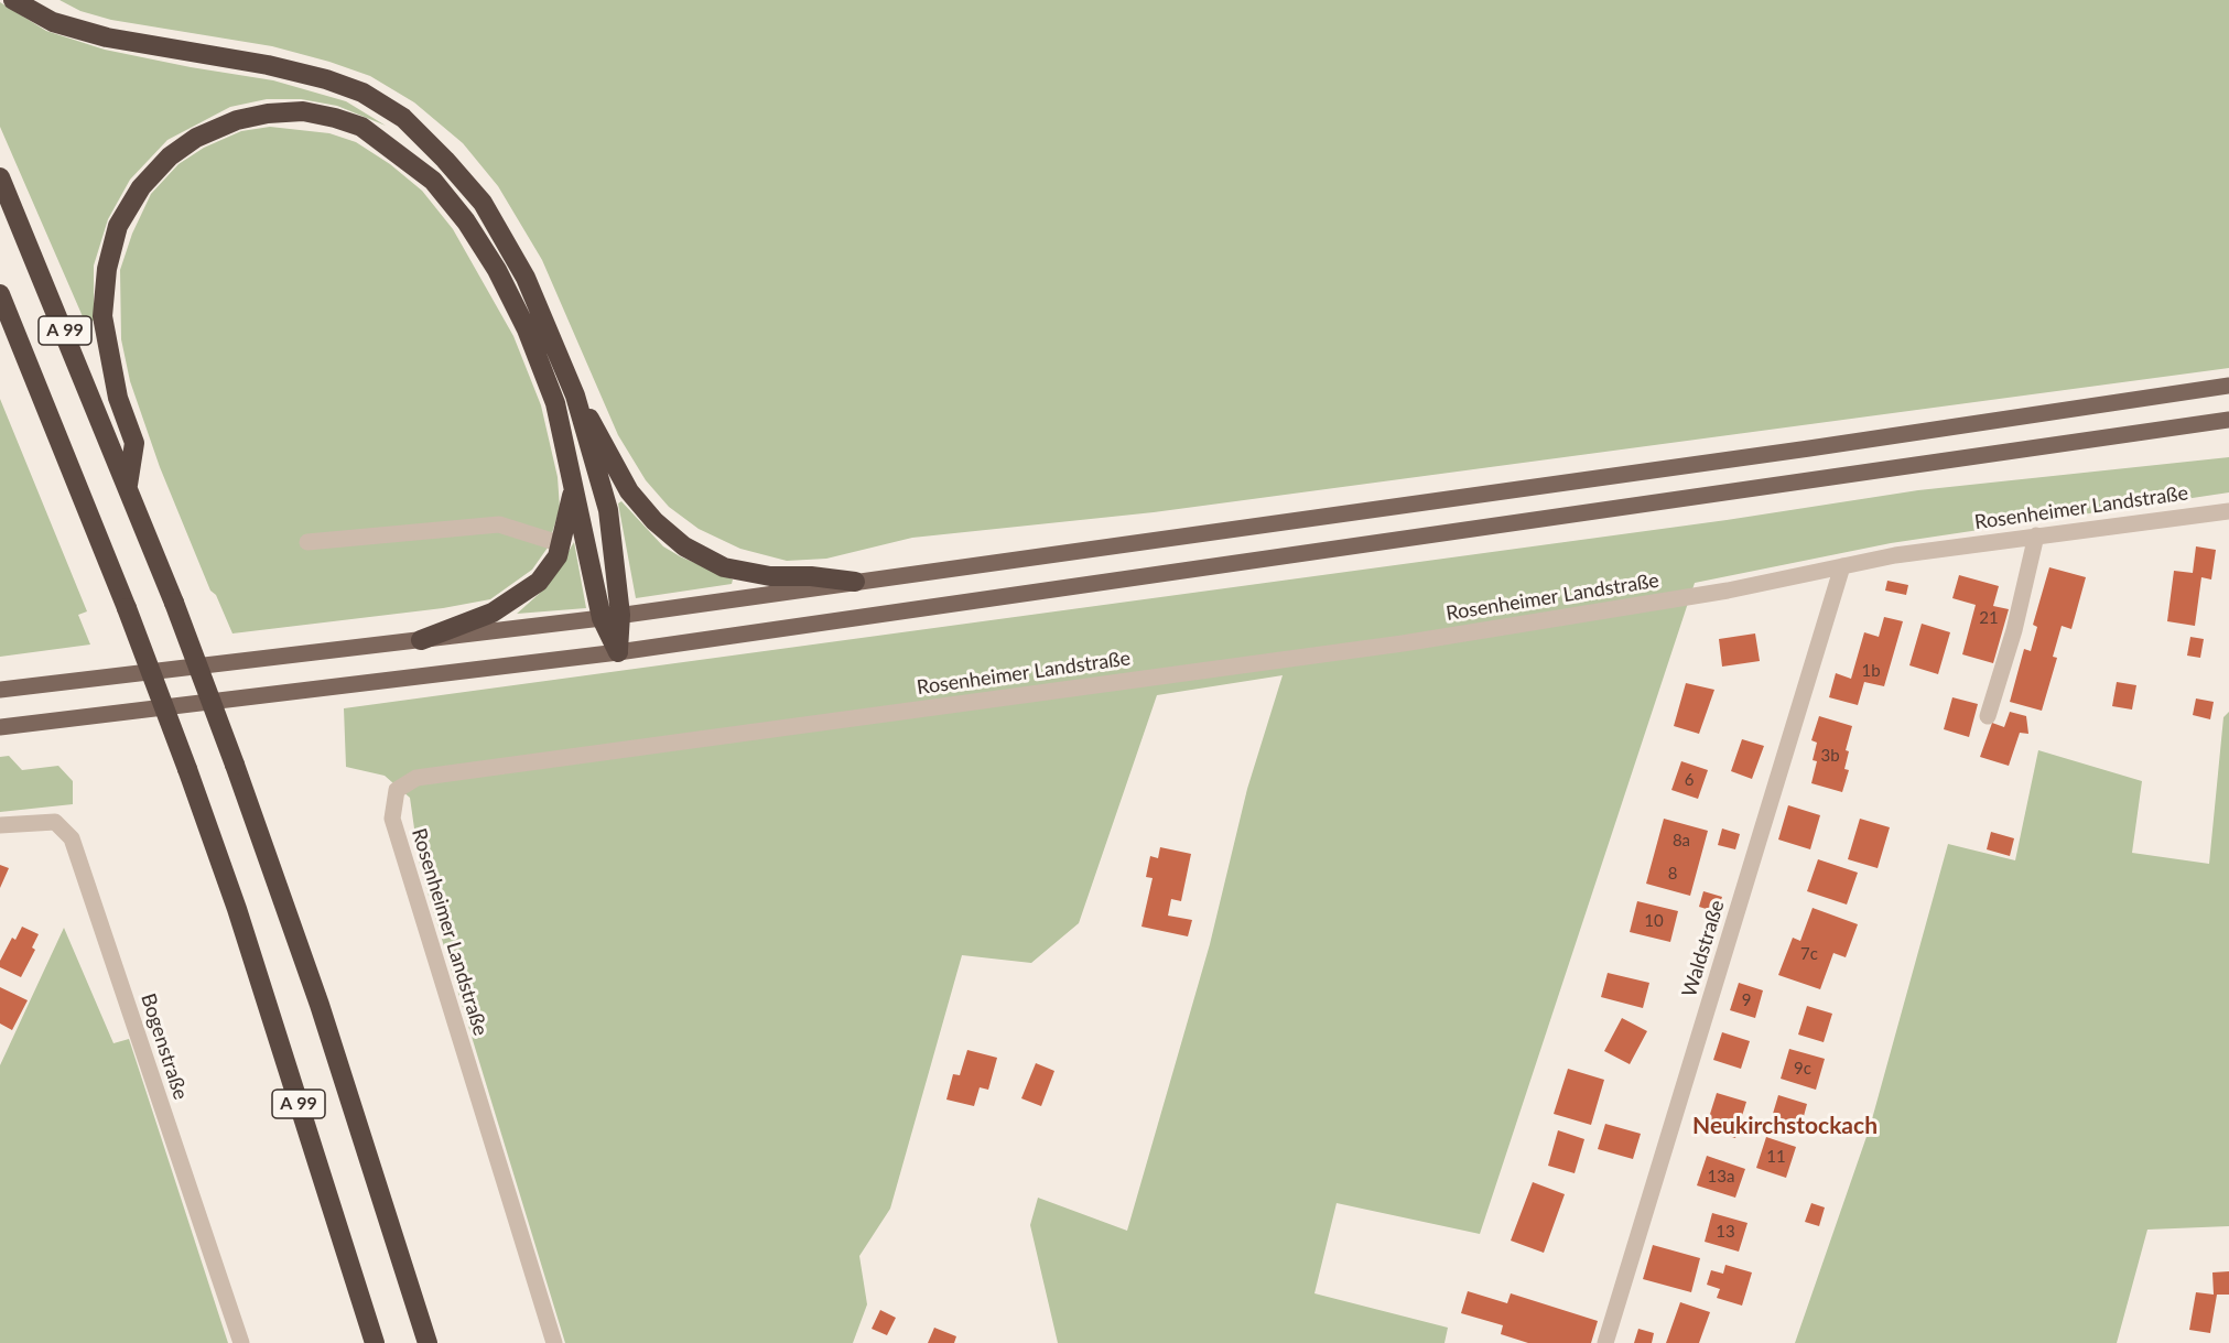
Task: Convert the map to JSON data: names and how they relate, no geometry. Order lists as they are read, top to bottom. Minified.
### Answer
{"streets":{"highway":["A 99"],"street":["Rosenheimer Landstraße","Waldstraße","Bogenstraße"]},"crossings":[["Rosenheimer Landstraße","Waldstraße"]],"districts":["Neukirchstockach"],"house_numbers":["21","1b","3b","6","8a","8","10","7c","9","9c","11","13a","13"]}
